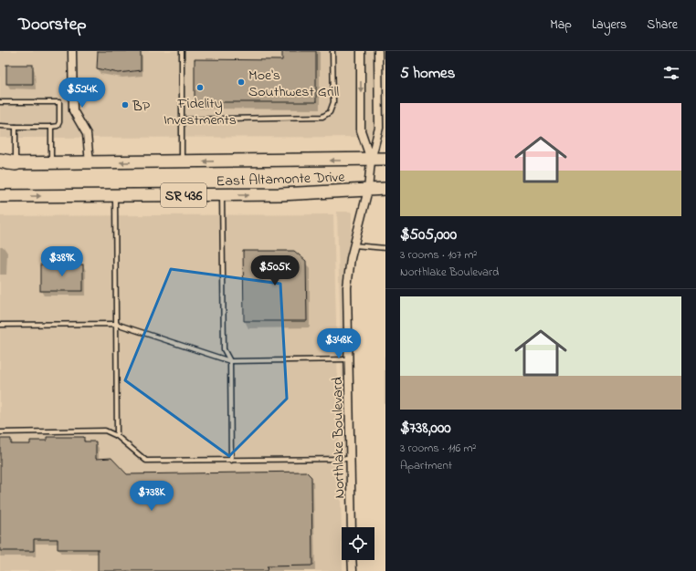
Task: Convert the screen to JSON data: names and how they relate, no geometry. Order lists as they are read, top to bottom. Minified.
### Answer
{"streets":{"main road":["East Altamonte Drive","SR 436"],"street":["Northlake Boulevard"]},"crossings":[["East Altamonte Drive","Northlake Boulevard"]],"places":["Moe's Southwest Grill","Fidelity Investments","BP"],"page":{"header":"Doorstep","nav":["Map","Layers","Share"],"heading":"5 homes","price":["$524K","$389K","$505K","$348K","$738K"],"list":[{"name":"$505,000","note":"3 rooms · 107 m² · Northlake Boulevard"},{"name":"$738,000","note":"3 rooms · 116 m² · Apartment"}]}}
